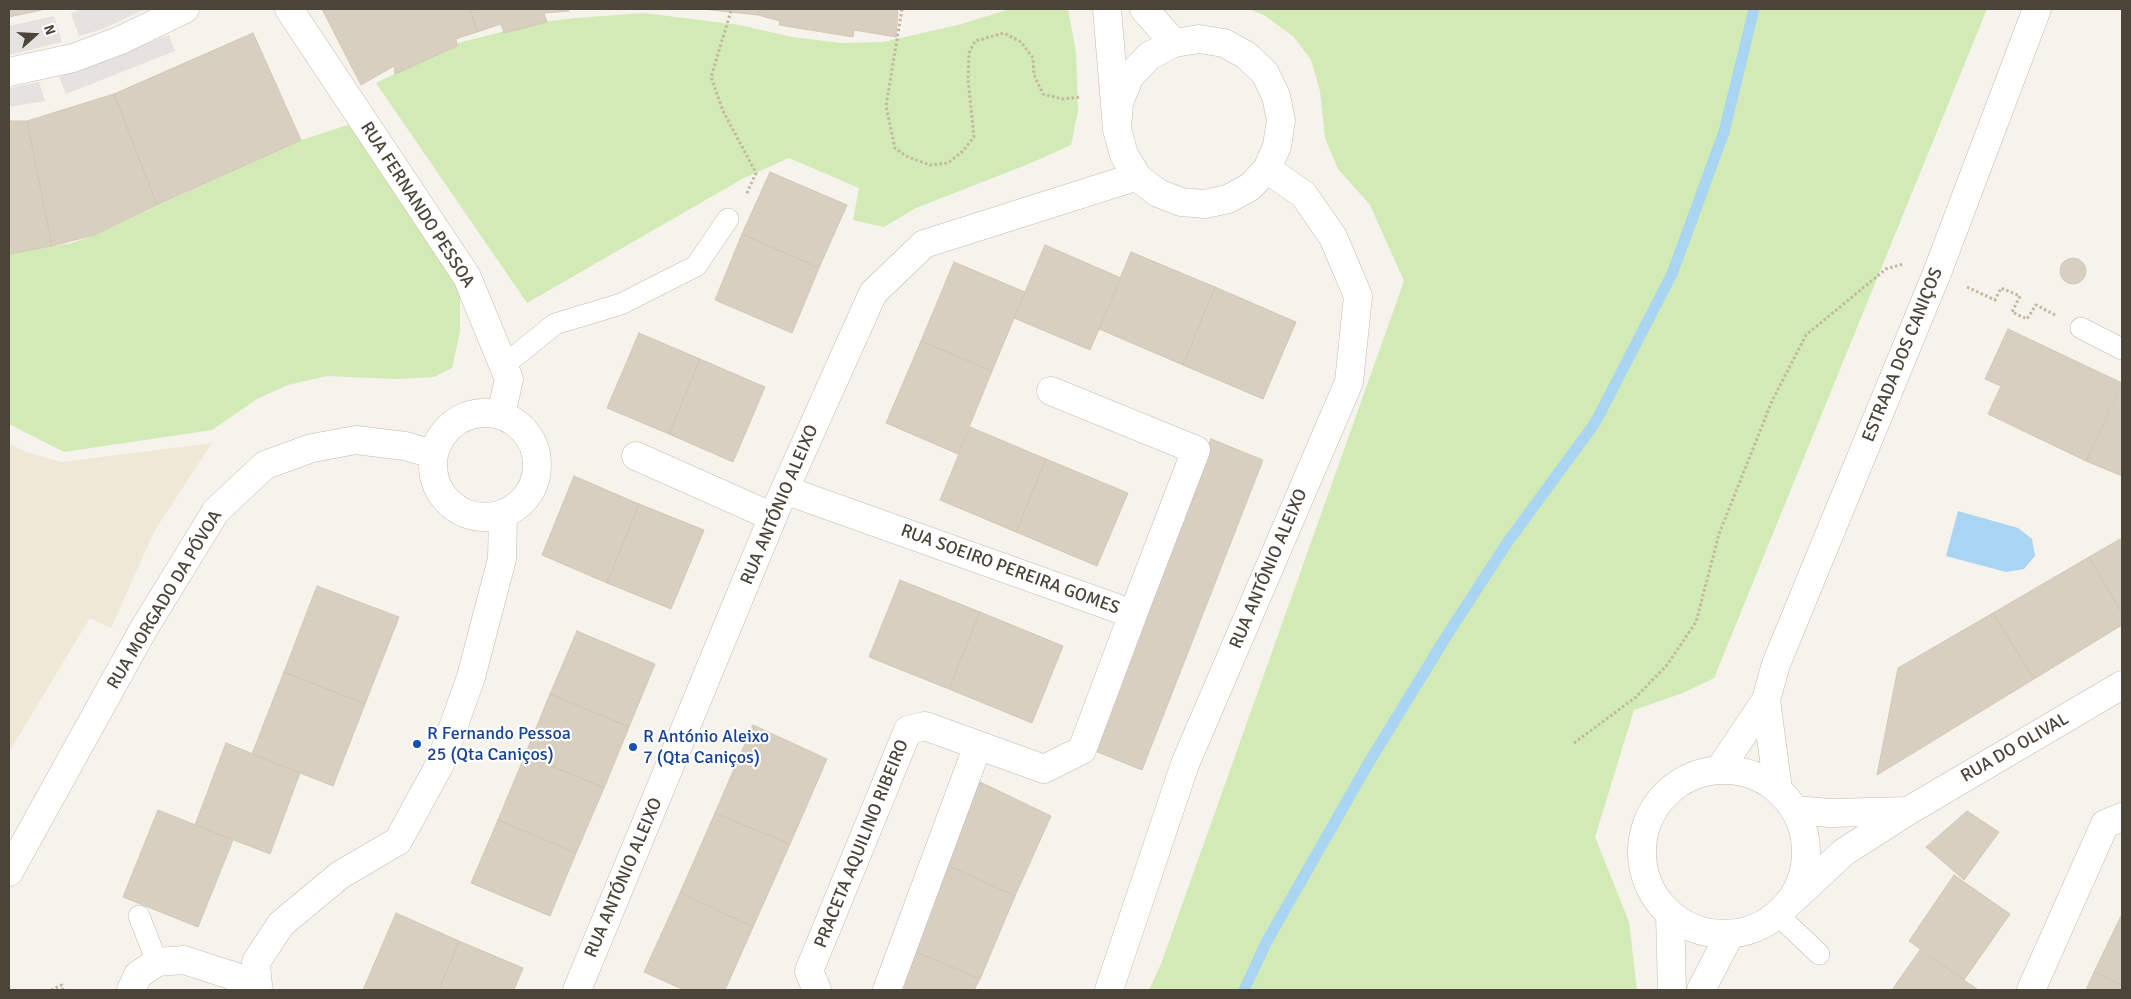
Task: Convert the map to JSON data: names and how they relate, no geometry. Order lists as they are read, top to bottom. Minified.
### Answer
{"streets":{"street":["RUA FERNANDO PESSOA","ESTRADA DOS CANIÇOS","RUA ANTÓNIO ALEIXO","RUA SOEIRO PEREIRA GOMES","RUA MORGADO DA PÓVOA","RUA DO OLIVAL","PRACETA AQUILINO RIBEIRO"]},"crossings":[["RUA FERNANDO PESSOA","RUA MORGADO DA PÓVOA"],["ESTRADA DOS CANIÇOS","RUA DO OLIVAL"],["RUA ANTÓNIO ALEIXO","RUA SOEIRO PEREIRA GOMES"],["RUA SOEIRO PEREIRA GOMES","PRACETA AQUILINO RIBEIRO"]],"places":["R Fernando Pessoa 25 (Qta Caniços)","R António Aleixo 7 (Qta Caniços)"],"north":"right"}
